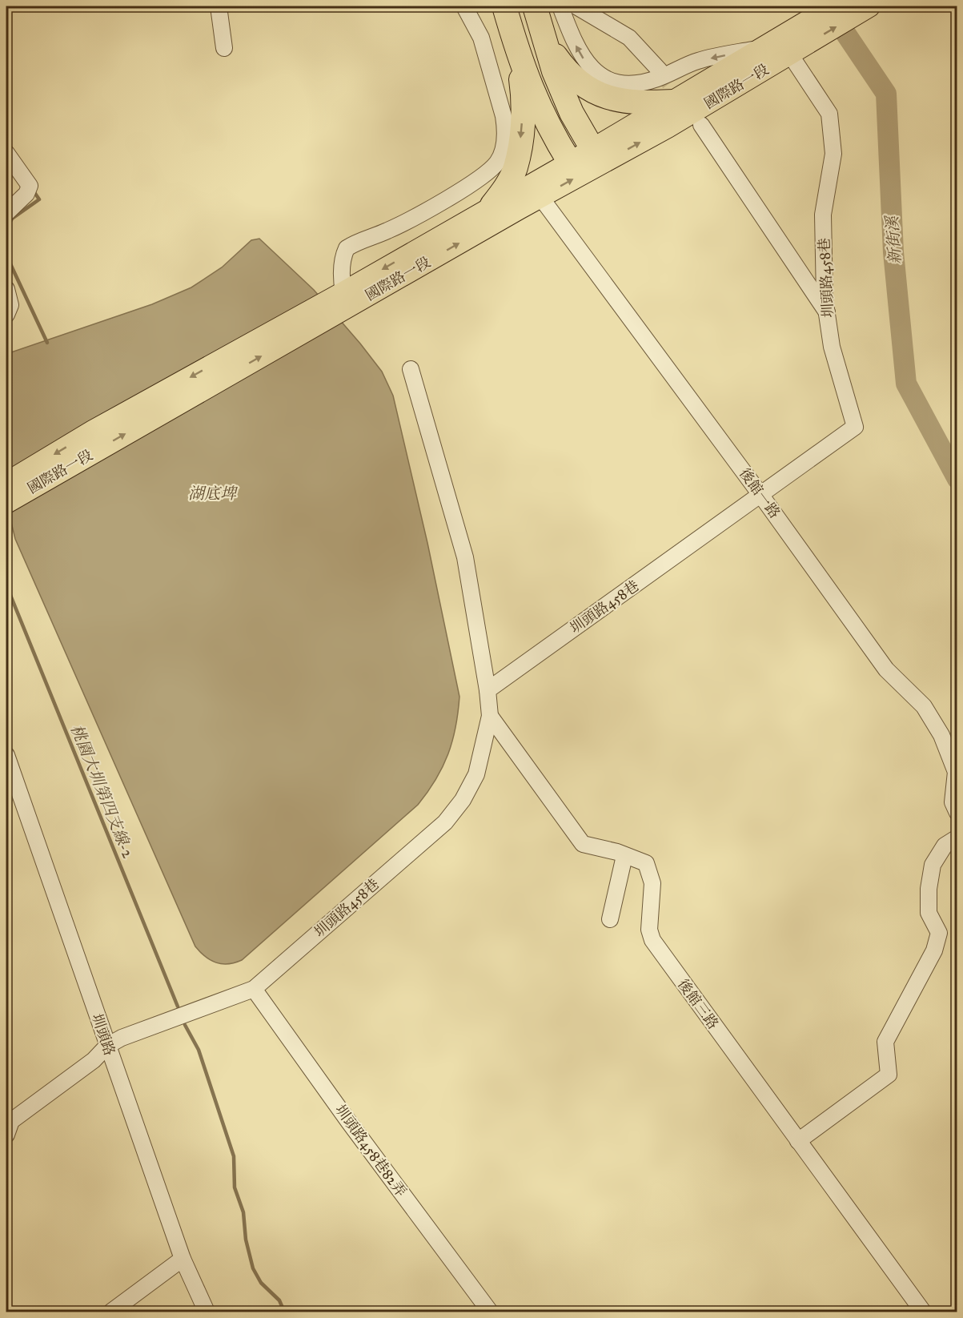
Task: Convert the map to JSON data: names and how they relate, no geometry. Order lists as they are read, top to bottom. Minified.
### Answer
{"streets":{"main road":["國際路一段"],"street":["圳頭路458巷","後館一路","後館三路","圳頭路","圳頭路458巷82弄"]},"crossings":[["國際路一段","圳頭路458巷"],["國際路一段","後館一路"],["圳頭路458巷","後館一路"],["圳頭路458巷","後館三路"],["圳頭路458巷","圳頭路"],["圳頭路458巷","圳頭路458巷82弄"]],"water":["新街溪","湖底埤","桃園大圳第四支線-2"]}
